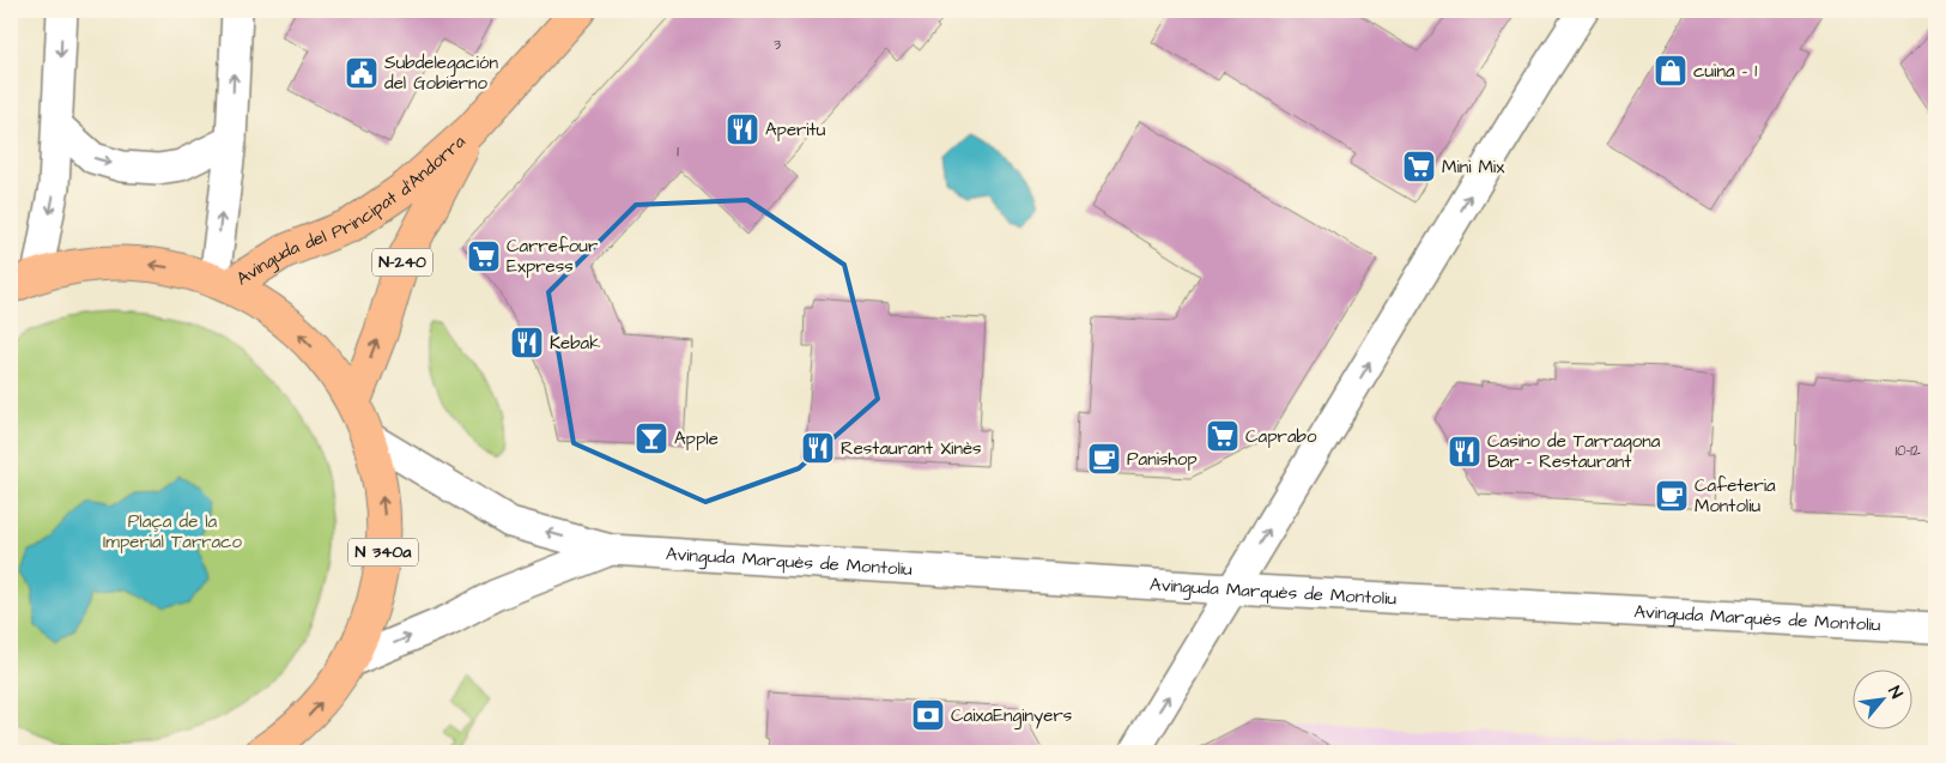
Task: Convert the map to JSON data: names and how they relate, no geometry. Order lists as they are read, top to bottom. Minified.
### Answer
{"streets":{"main road":["Avinguda del Principat d'Andorra","N-240","N 340a"],"street":["Avinguda Marquès de Montoliu"]},"crossings":[["Avinguda del Principat d'Andorra","N 340a"],["N 340a","Avinguda Marquès de Montoliu"]],"one_way":["Avinguda del Principat d'Andorra"],"parks":["Plaça de la Imperial Tarraco"],"places":{"shop":["cuina - 1"],"public building":["Subdelegación del Gobierno"],"restaurant":["Aperitu","Kebak","Restaurant Xinès","Casino de Tarragona Bar - Restaurant"],"supermarket":["Mini Mix","Carrefour Express","Caprabo"],"bar":["Apple"],"cafe":["Panishop","Cafeteria Montoliu"],"bank":["CaixaEnginyers"]},"house_numbers":["3","1","10-12"],"north":"top right"}
